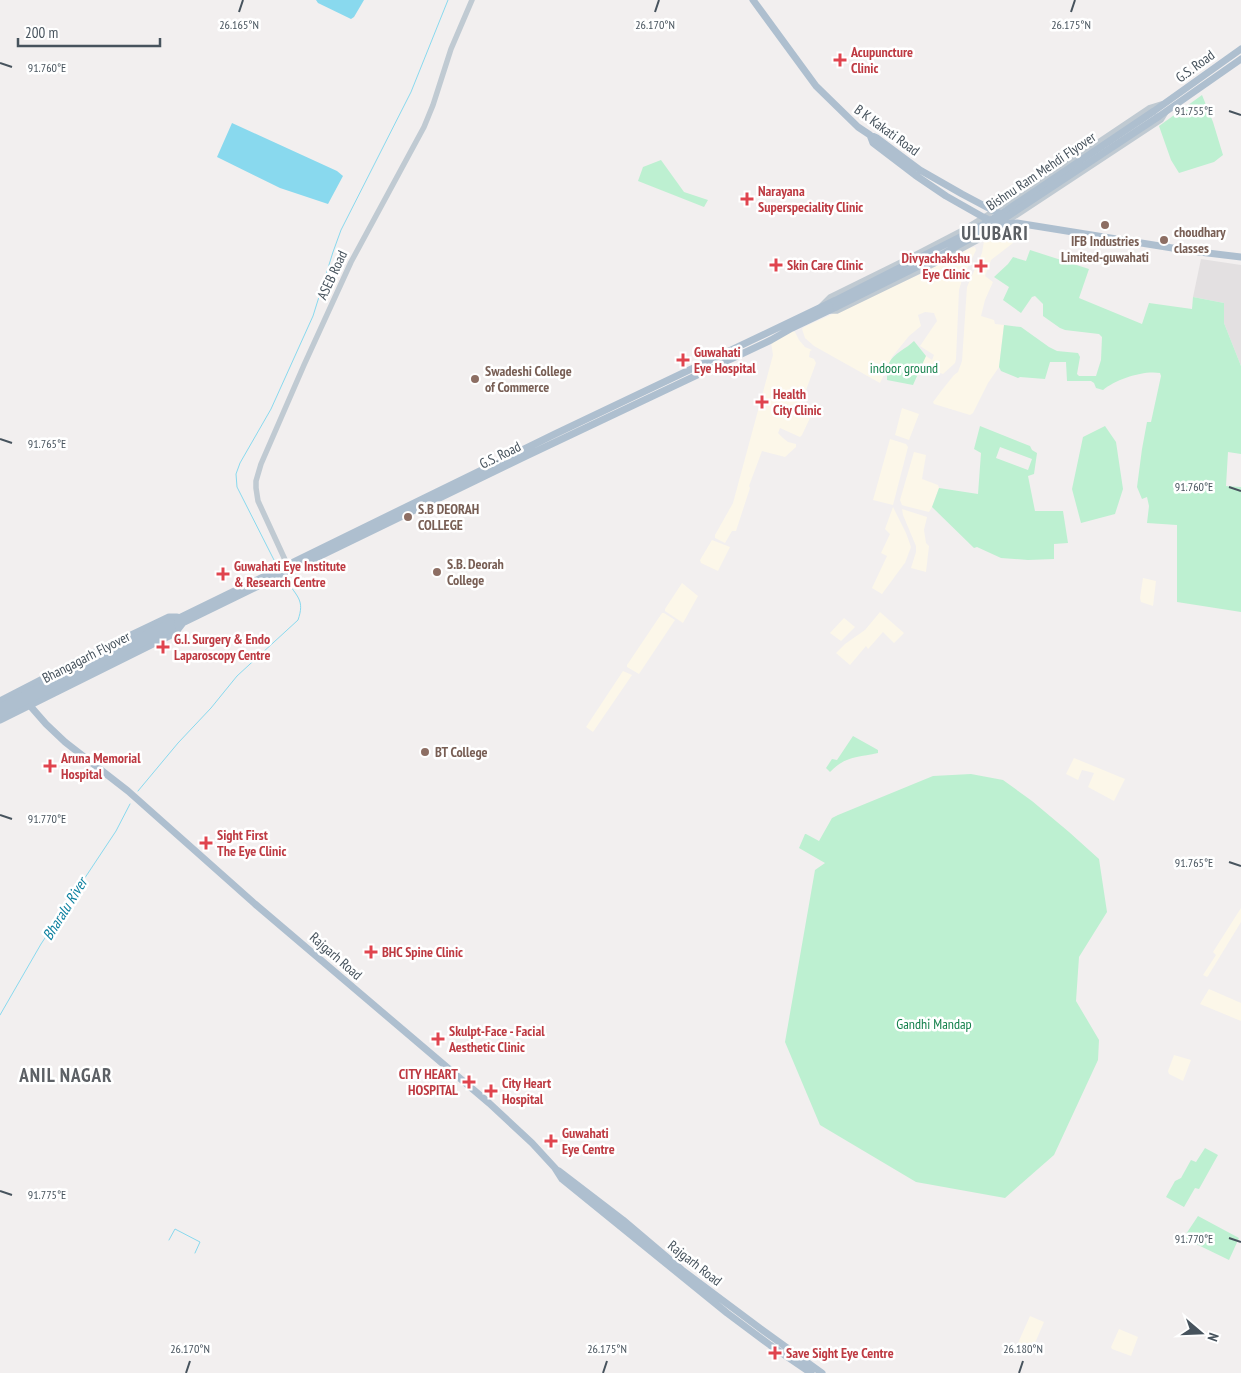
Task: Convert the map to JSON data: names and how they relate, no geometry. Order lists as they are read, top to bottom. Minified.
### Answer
{"streets":{"main road":["G.S. Road","B K Kakati Road","Bishnu Ram Mehdi Flyover","Bhangagarh Flyover","Rajgarh Road"],"street":["ASEB Road"]},"crossings":[["G.S. Road","Bishnu Ram Mehdi Flyover"],["G.S. Road","ASEB Road"],["G.S. Road","Bhangagarh Flyover"]],"districts":["ULUBARI","ANIL NAGAR"],"water":["Bharalu River"],"parks":["indoor ground","Gandhi Mandap"],"places":{"health":["Acupuncture Clinic","Narayana Superspeciality Clinic","Skin Care Clinic","Divyachakshu Eye Clinic","Guwahati Eye Hospital","Health City Clinic","Guwahati Eye Institute & Research Centre","G.I. Surgery & Endo Laparoscopy Centre","Aruna Memorial Hospital","Sight First The Eye Clinic","BHC Spine Clinic","Skulpt-Face - Facial Aesthetic Clinic","CITY HEART HOSPITAL","City Heart Hospital","Guwahati Eye Centre","Save Sight Eye Centre"],"other":["IFB Industries Limited-guwahati","choudhary classes","Swadeshi College of Commerce","S.B DEORAH COLLEGE","S.B. Deorah College","BT College"]},"scale_bar":"200 m","north":"right","coordinates":["26.165°N","26.170°N","26.175°N","91.760°E","91.755°E","91.765°E","91.770°E","91.775°E","26.180°N"]}
